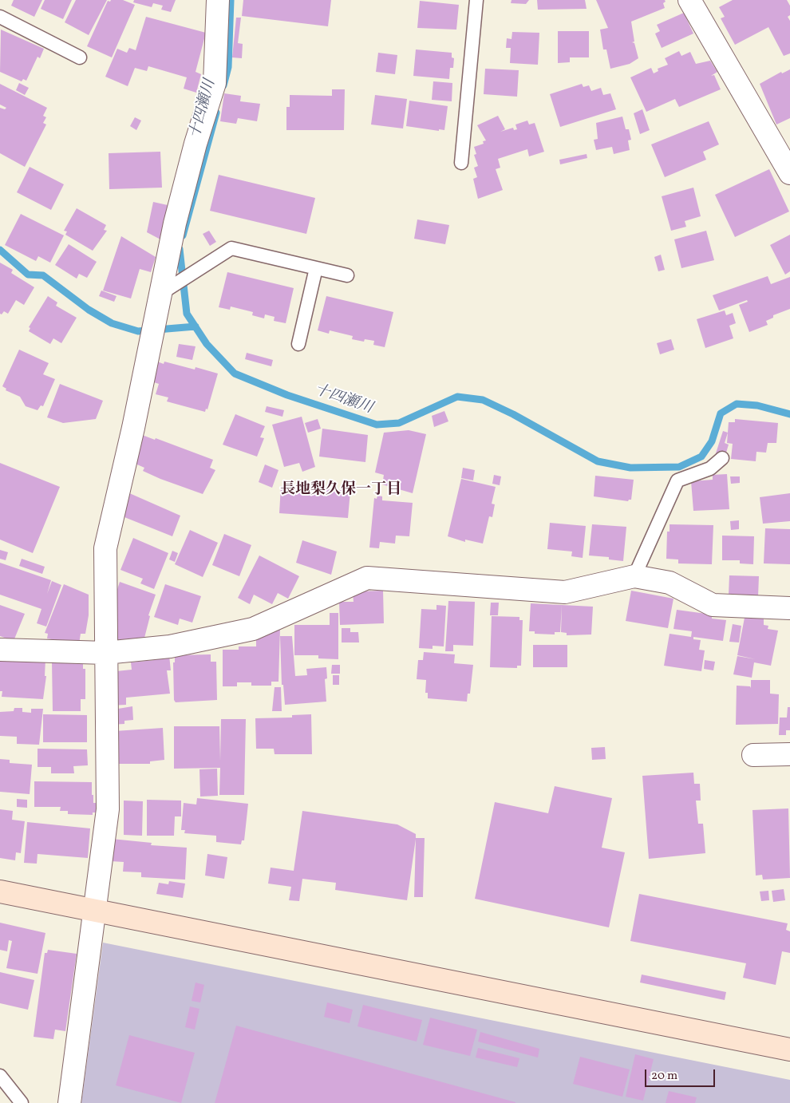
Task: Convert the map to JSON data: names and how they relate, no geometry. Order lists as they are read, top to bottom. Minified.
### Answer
{"districts":["長地梨久保一丁目"],"water":["十四瀬川"],"scale_bar":"20 m"}
